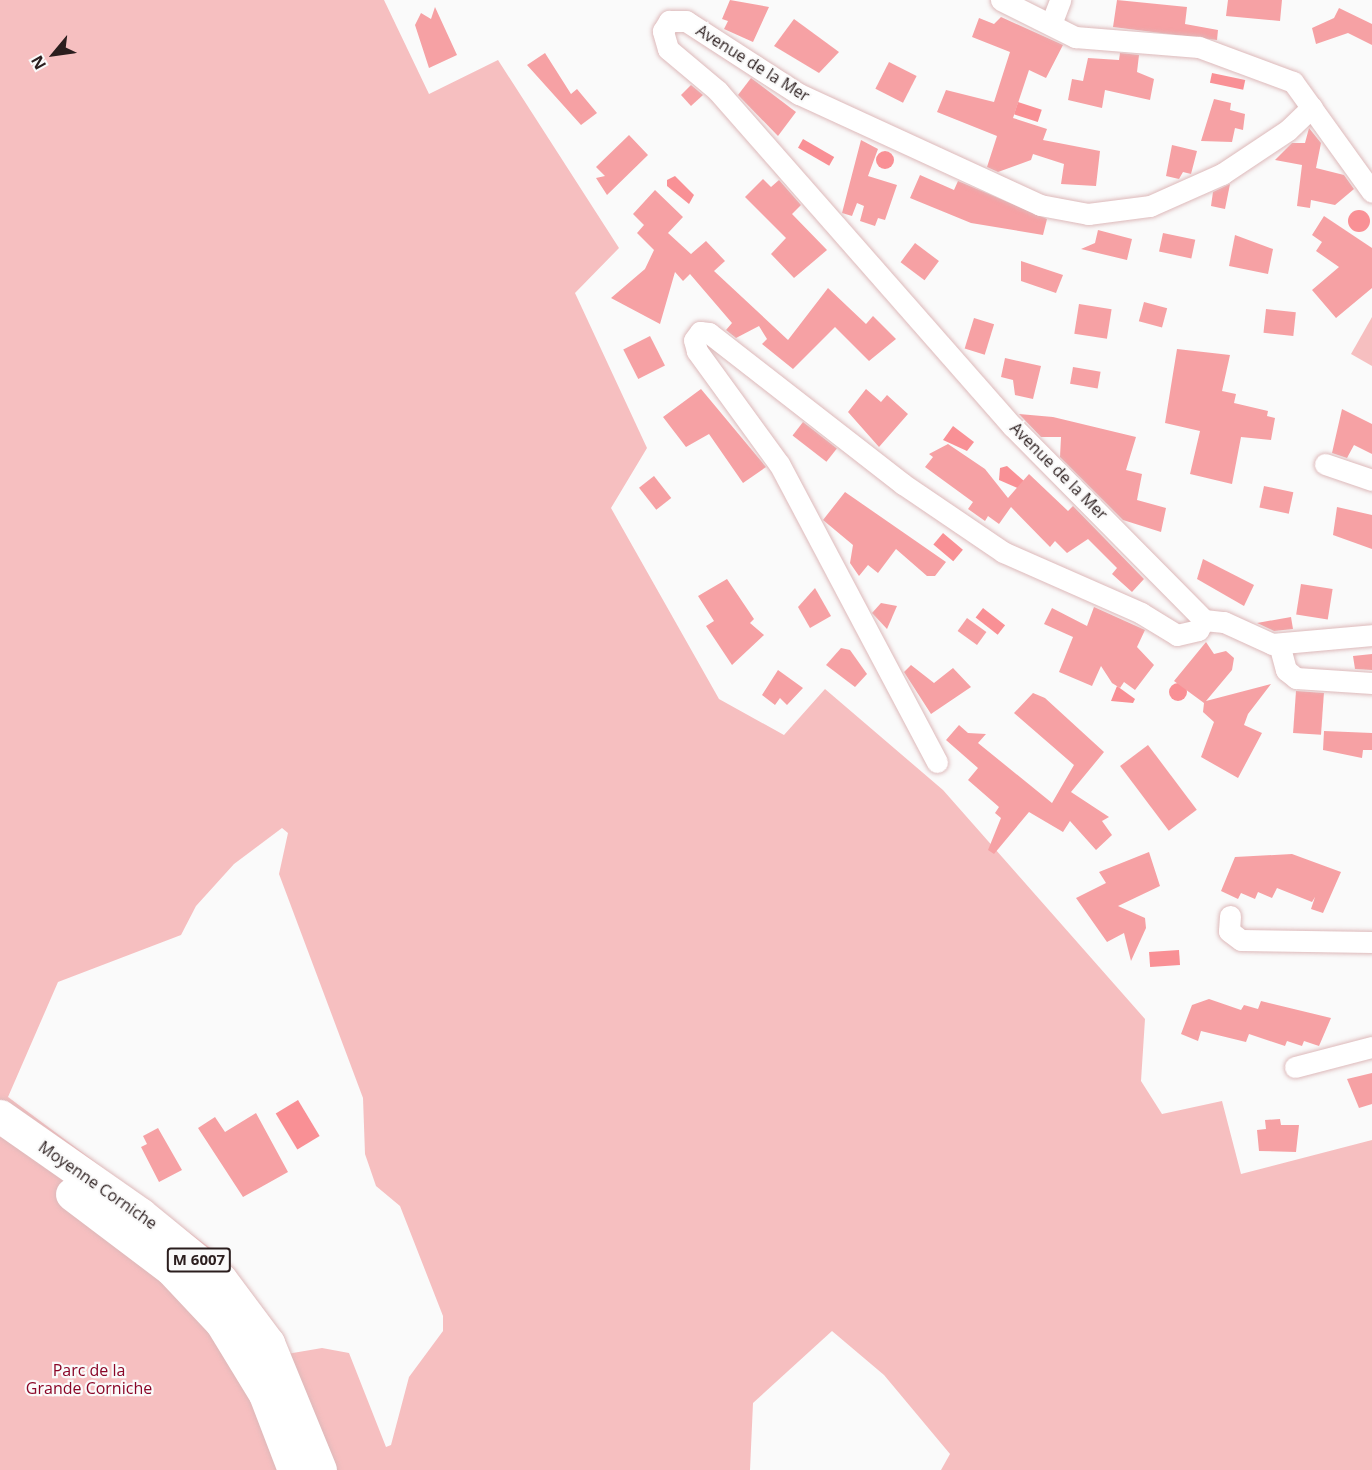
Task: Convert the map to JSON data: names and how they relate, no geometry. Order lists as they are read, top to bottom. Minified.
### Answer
{"streets":{"main road":["Moyenne Corniche","M 6007"],"street":["Avenue de la Mer"]},"parks":["Parc de la Grande Corniche"],"north":"bottom left"}
